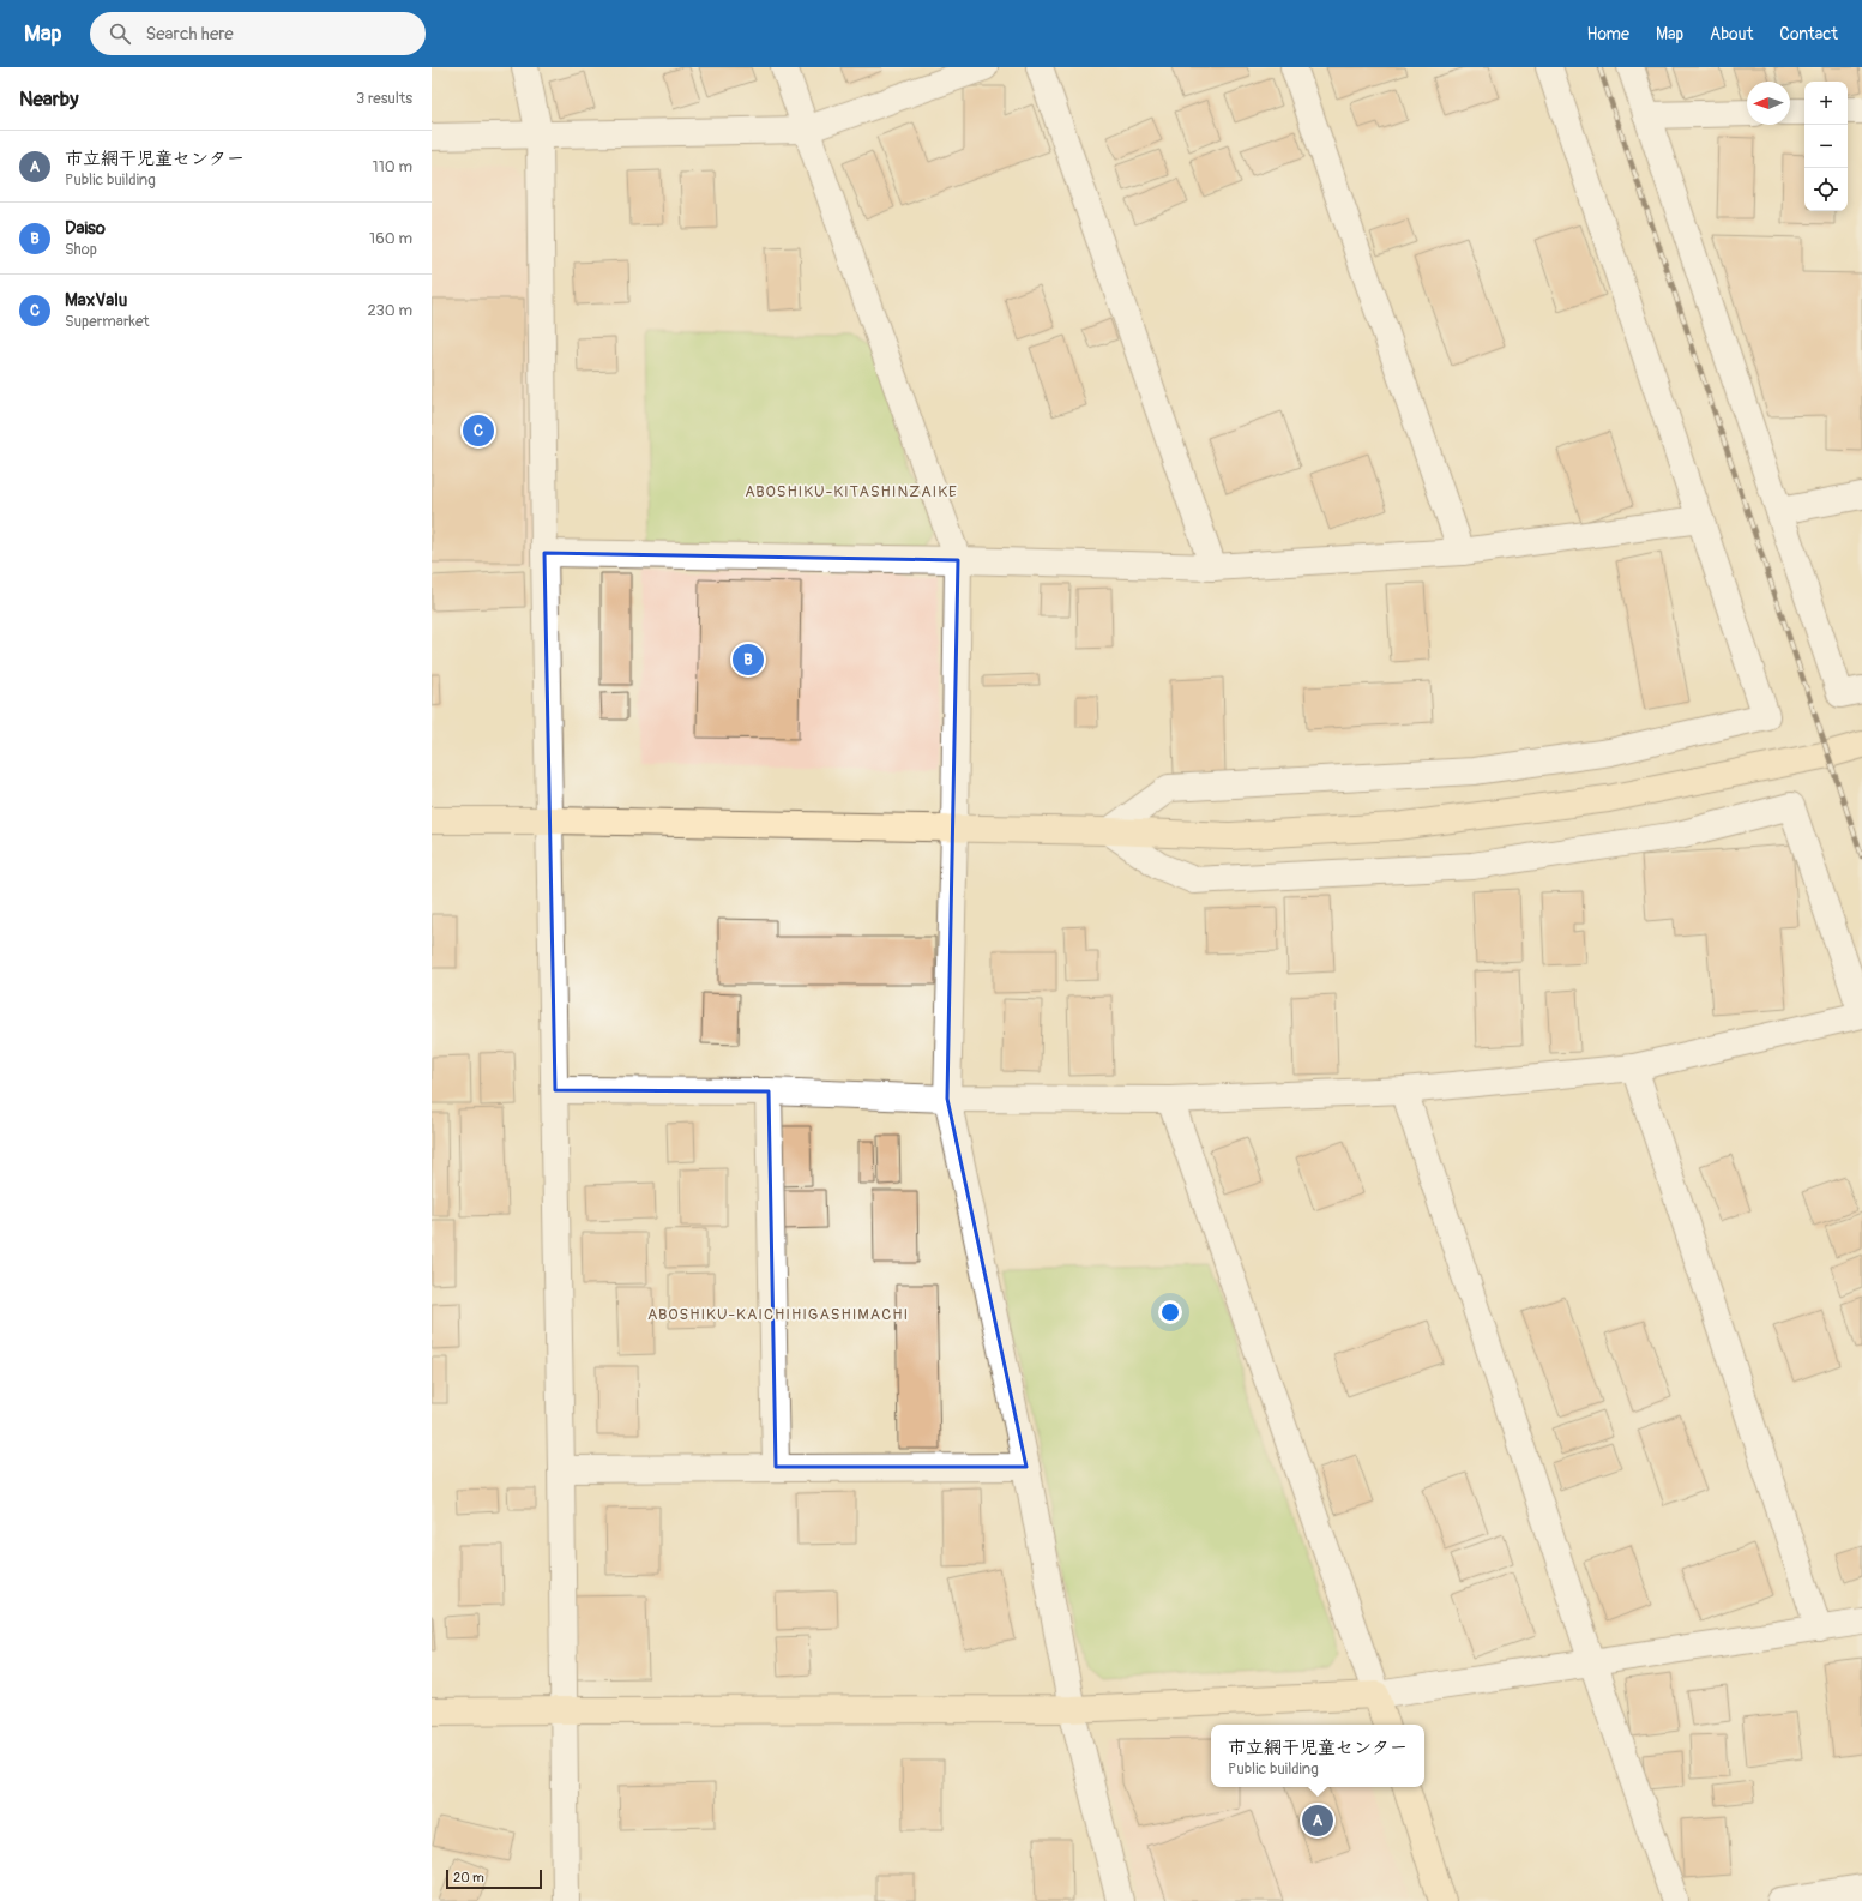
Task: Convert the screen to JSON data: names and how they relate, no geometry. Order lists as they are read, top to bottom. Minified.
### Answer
{"districts":["ABOSHIKU-KITASHINZAIKE","ABOSHIKU-KAICHIHIGASHIMACHI"],"scale_bar":"20 m","north":"left","page":{"header":"Map","search":"Search here","nav":["Home","Map","About","Contact"],"heading":["Nearby","3 results"],"map_buttons":["+","−"],"list":[{"mark":"A","name":"市立網干児童センター","note":"Public building","value":"110 m"},{"mark":"B","name":"Daiso","note":"Shop","value":"160 m"},{"mark":"C","name":"MaxValu","note":"Supermarket","value":"230 m"}],"pins":["C","B","A"],"popup":["市立網干児童センター","Public building"],"scale":"20 m"}}
